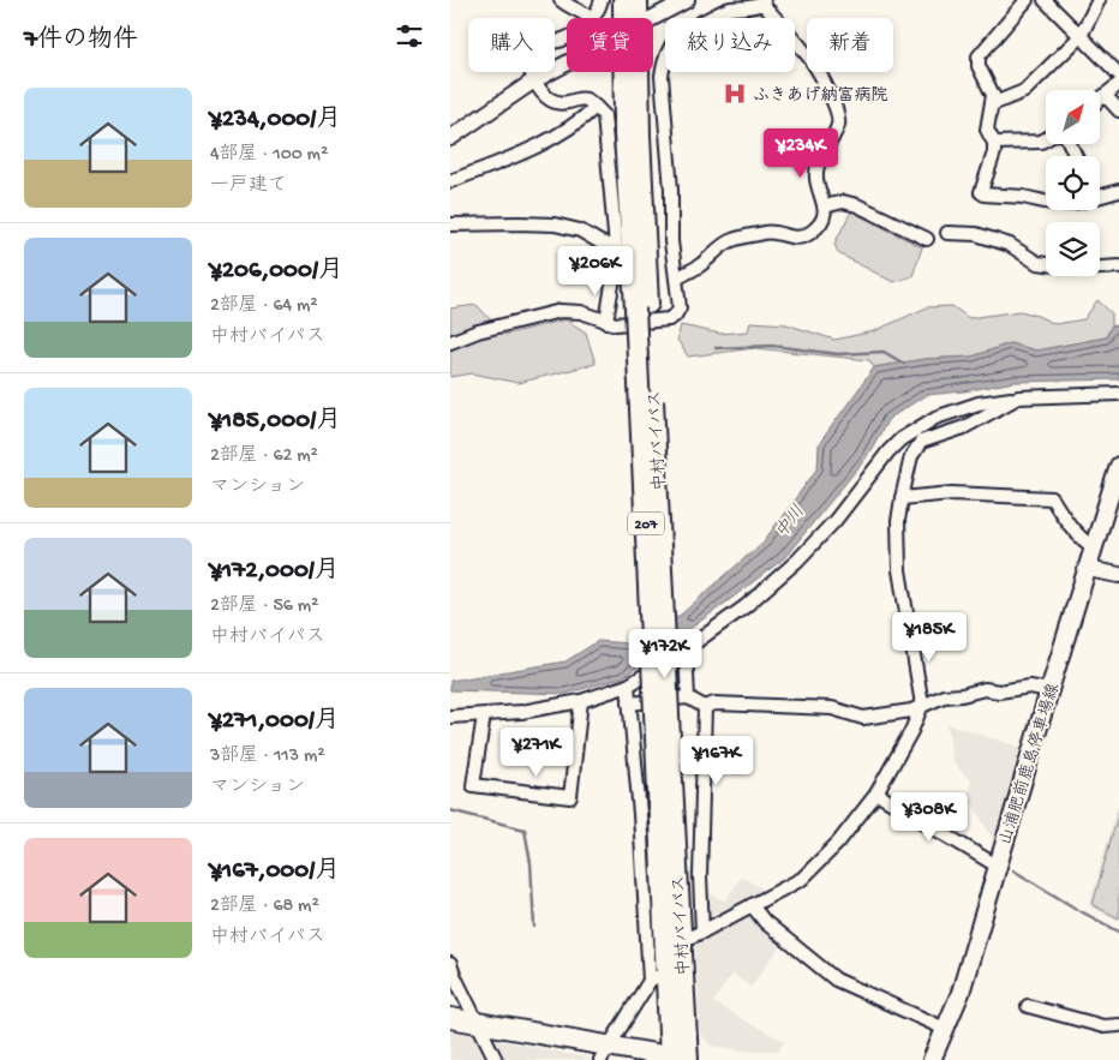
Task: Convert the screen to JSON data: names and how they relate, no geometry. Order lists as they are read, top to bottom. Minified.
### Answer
{"streets":{"highway":["中村バイパス","207"],"main road":["山浦肥前鹿島停車場線"]},"water":["中川"],"places":{"hospital":["ふきあげ納富病院"]},"north":"top right","page":{"heading":"7件の物件","chip":["購入","賃貸","絞り込み","新着"],"list":[{"name":"¥234,000/月","note":"4部屋 · 100 m² · 一戸建て"},{"name":"¥206,000/月","note":"2部屋 · 64 m² · 中村バイパス"},{"name":"¥185,000/月","note":"2部屋 · 62 m² · マンション"},{"name":"¥172,000/月","note":"2部屋 · 56 m² · 中村バイパス"},{"name":"¥271,000/月","note":"3部屋 · 113 m² · マンション"},{"name":"¥167,000/月","note":"2部屋 · 68 m² · 中村バイパス"}],"price":["¥234K","¥206K","¥185K","¥172K","¥271K","¥167K","¥308K"]}}
